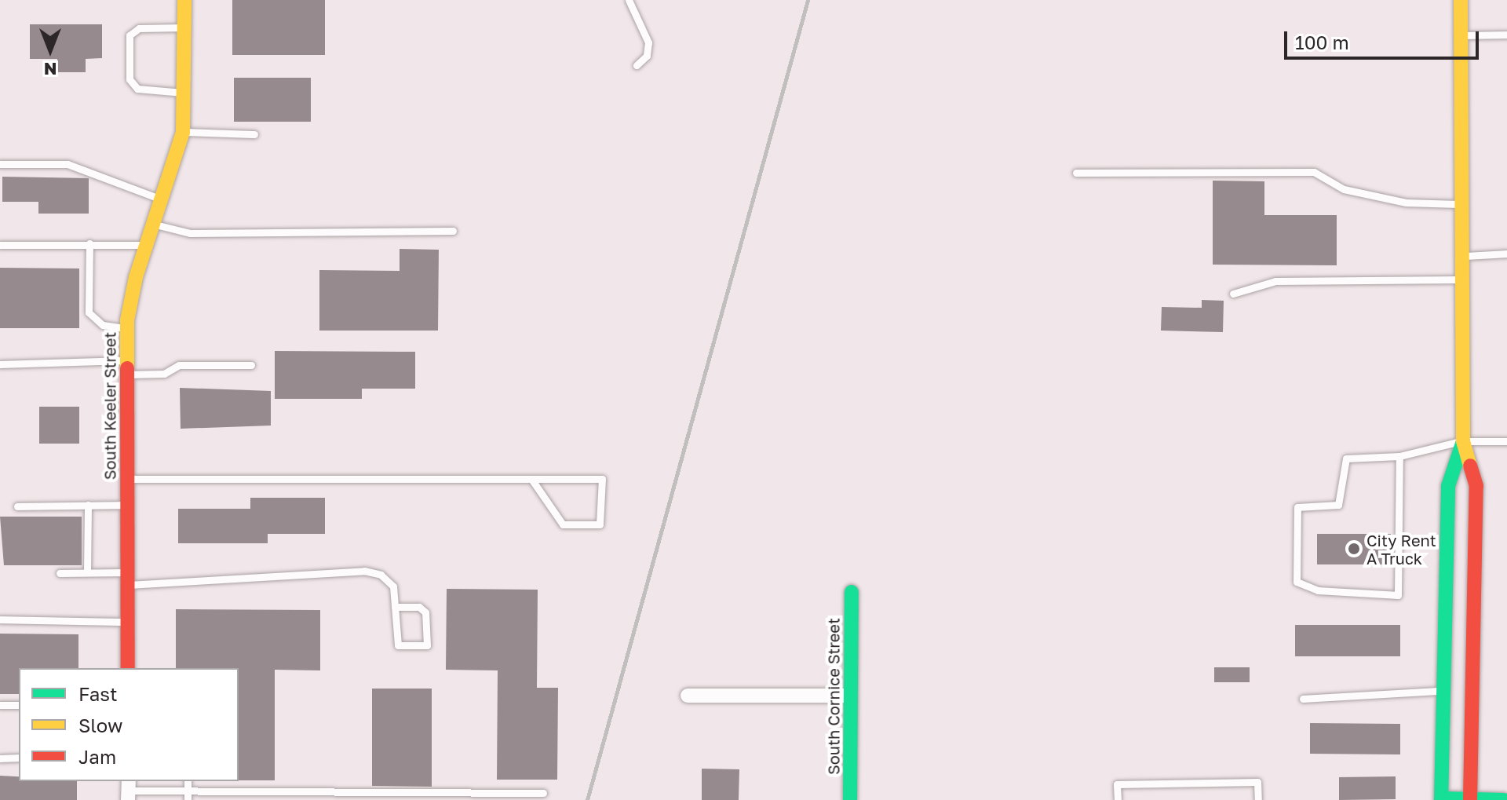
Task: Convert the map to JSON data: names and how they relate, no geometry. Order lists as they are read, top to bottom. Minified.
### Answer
{"streets":{"main road":["South Keeler Street","South Cornice Street"]},"places":["City Rent A Truck"],"legend":["Fast","Slow","Jam"],"scale_bar":"100 m","north":"bottom"}
